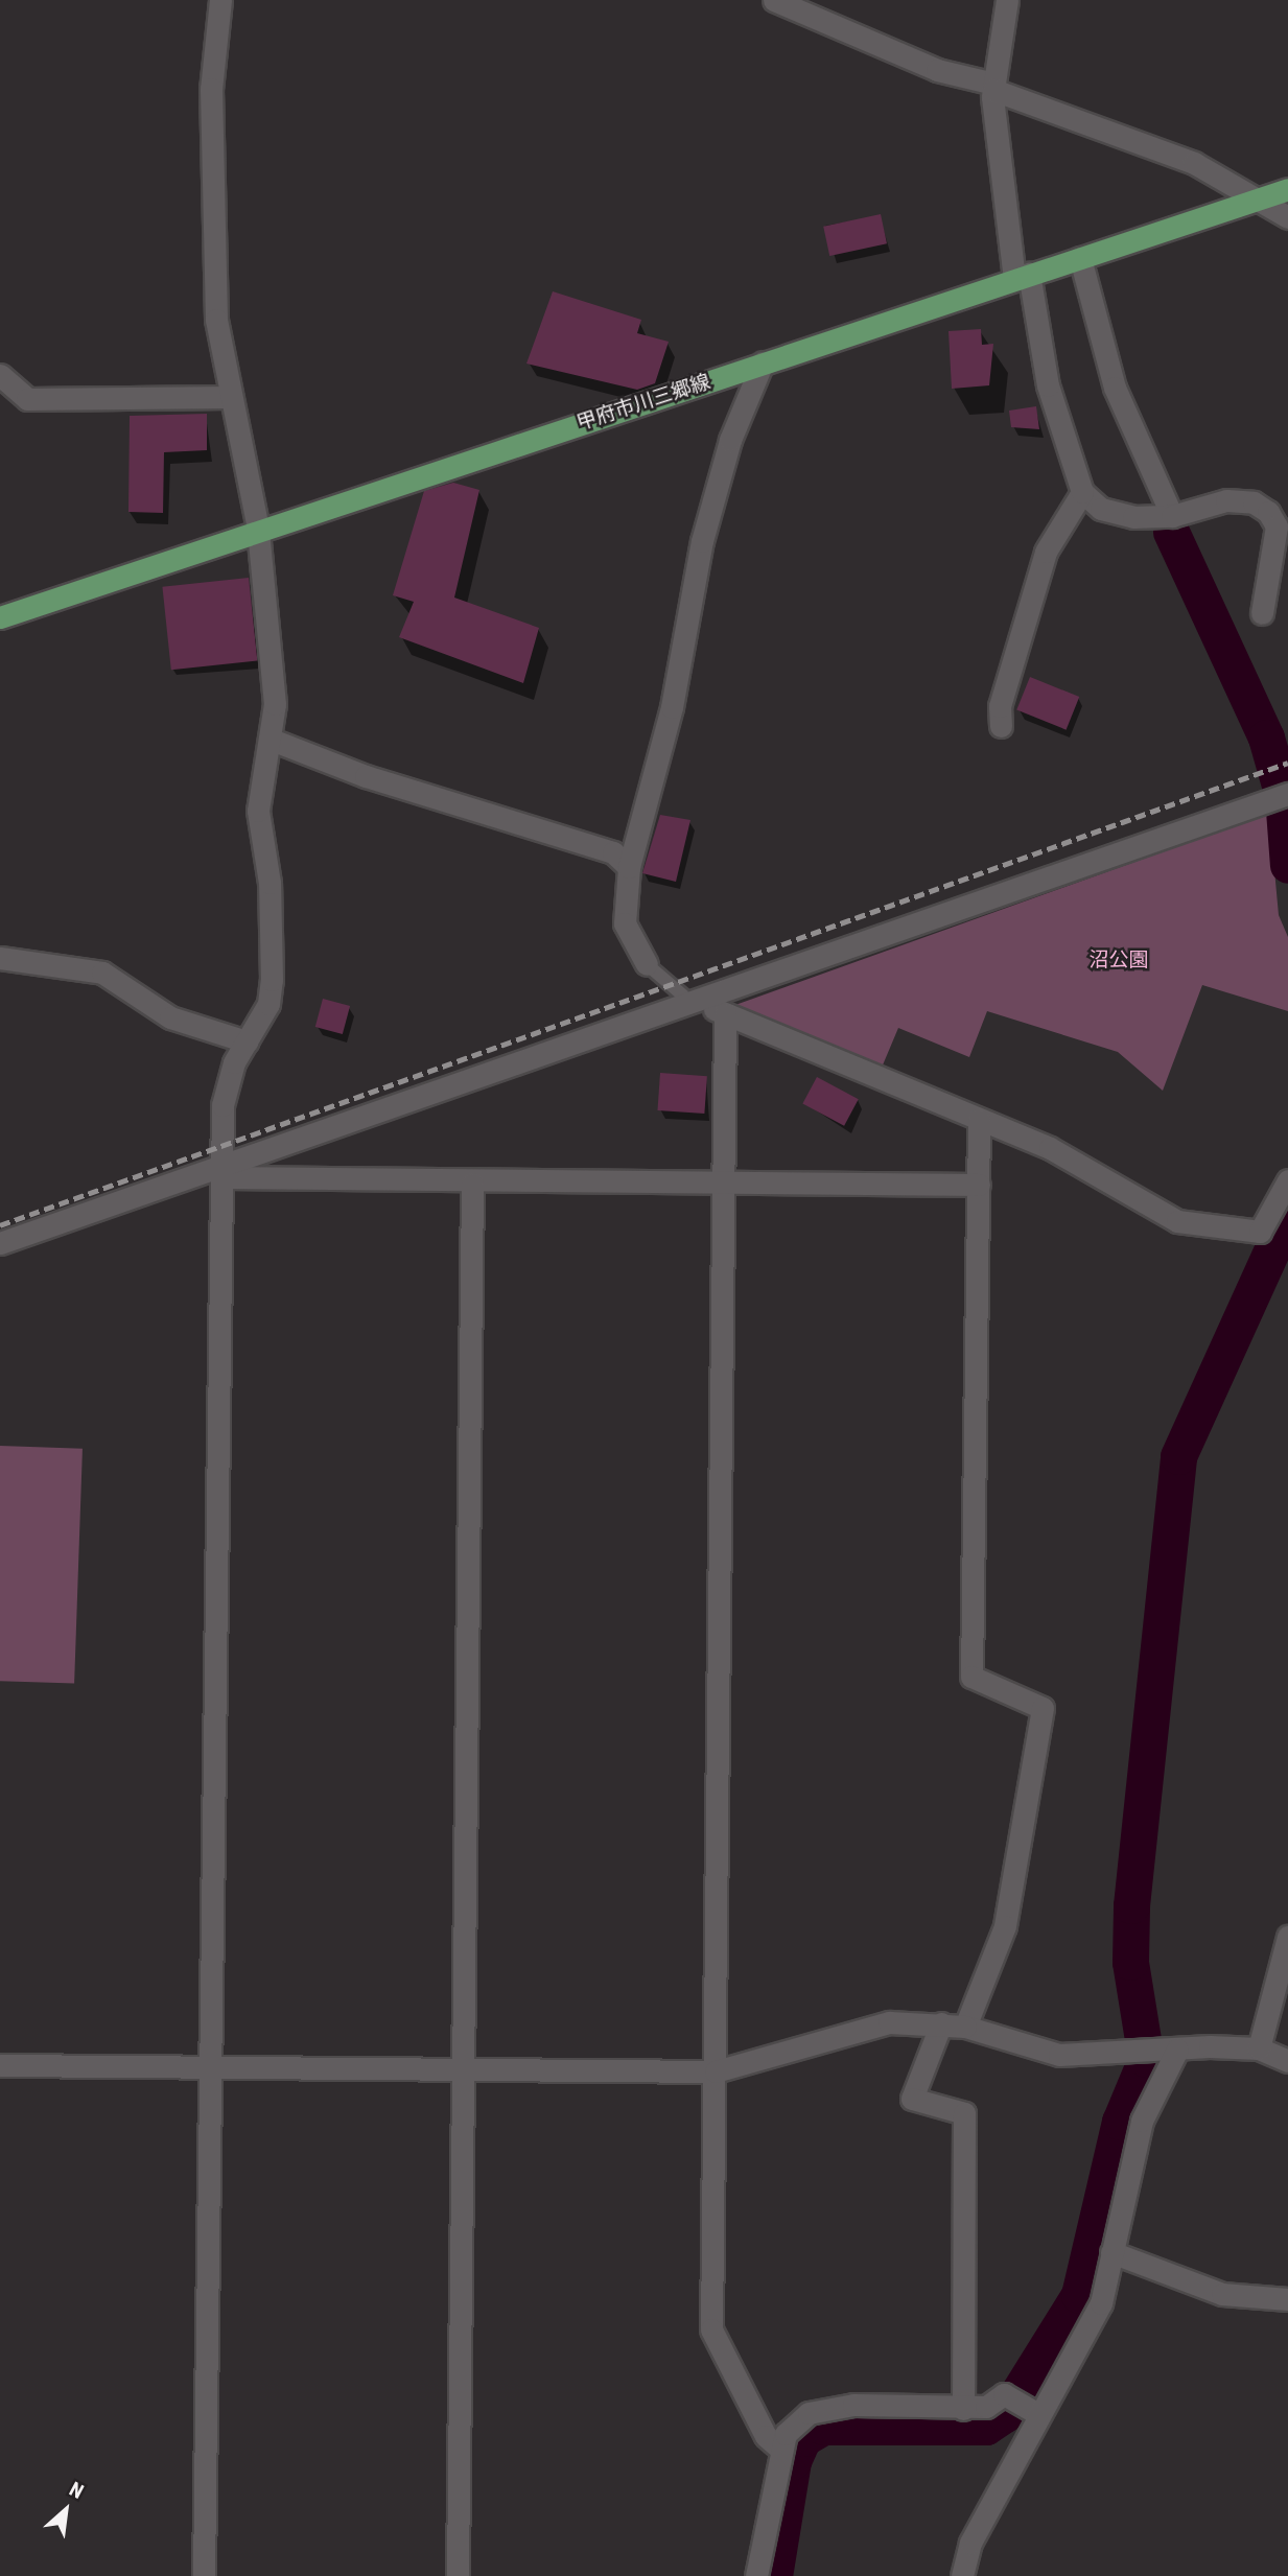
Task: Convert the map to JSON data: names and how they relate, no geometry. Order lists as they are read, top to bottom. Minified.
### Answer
{"streets":{"main road":["甲府市川三郷線"]},"parks":["沼公園"],"north":"top right"}
